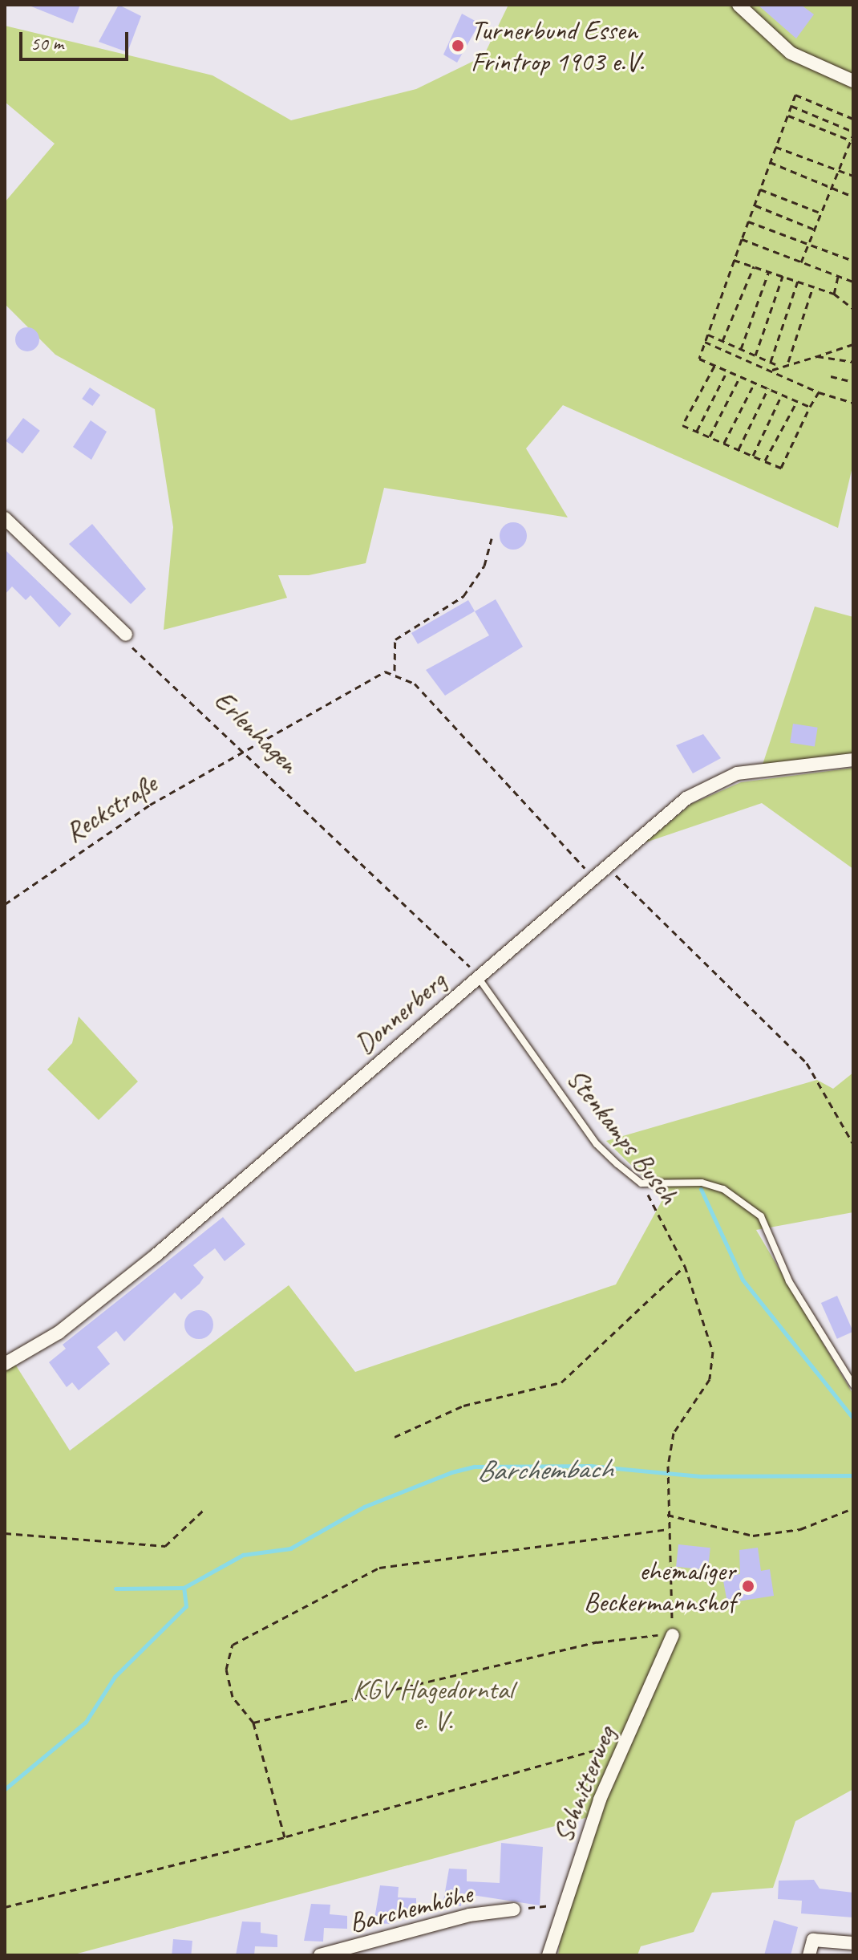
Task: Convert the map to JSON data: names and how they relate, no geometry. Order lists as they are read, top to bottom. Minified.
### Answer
{"streets":{"street":["Donnerberg","Schnitterweg","Barchemhöhe"],"lane":["Stenkamps Busch"],"path":["Erlenhagen","Reckstraße"]},"crossings":[["Erlenhagen","Reckstraße"],["Erlenhagen","Donnerberg"],["Erlenhagen","Stenkamps Busch"],["Donnerberg","Stenkamps Busch"],["Stenkamps Busch","Schnitterweg"]],"water":["Barchembach"],"parks":["KGV Hagedorntal e. V."],"places":["Turnerbund Essen Frintrop 1903 e.V.","ehemaliger Beckermannshof"],"scale_bar":"50 m"}
